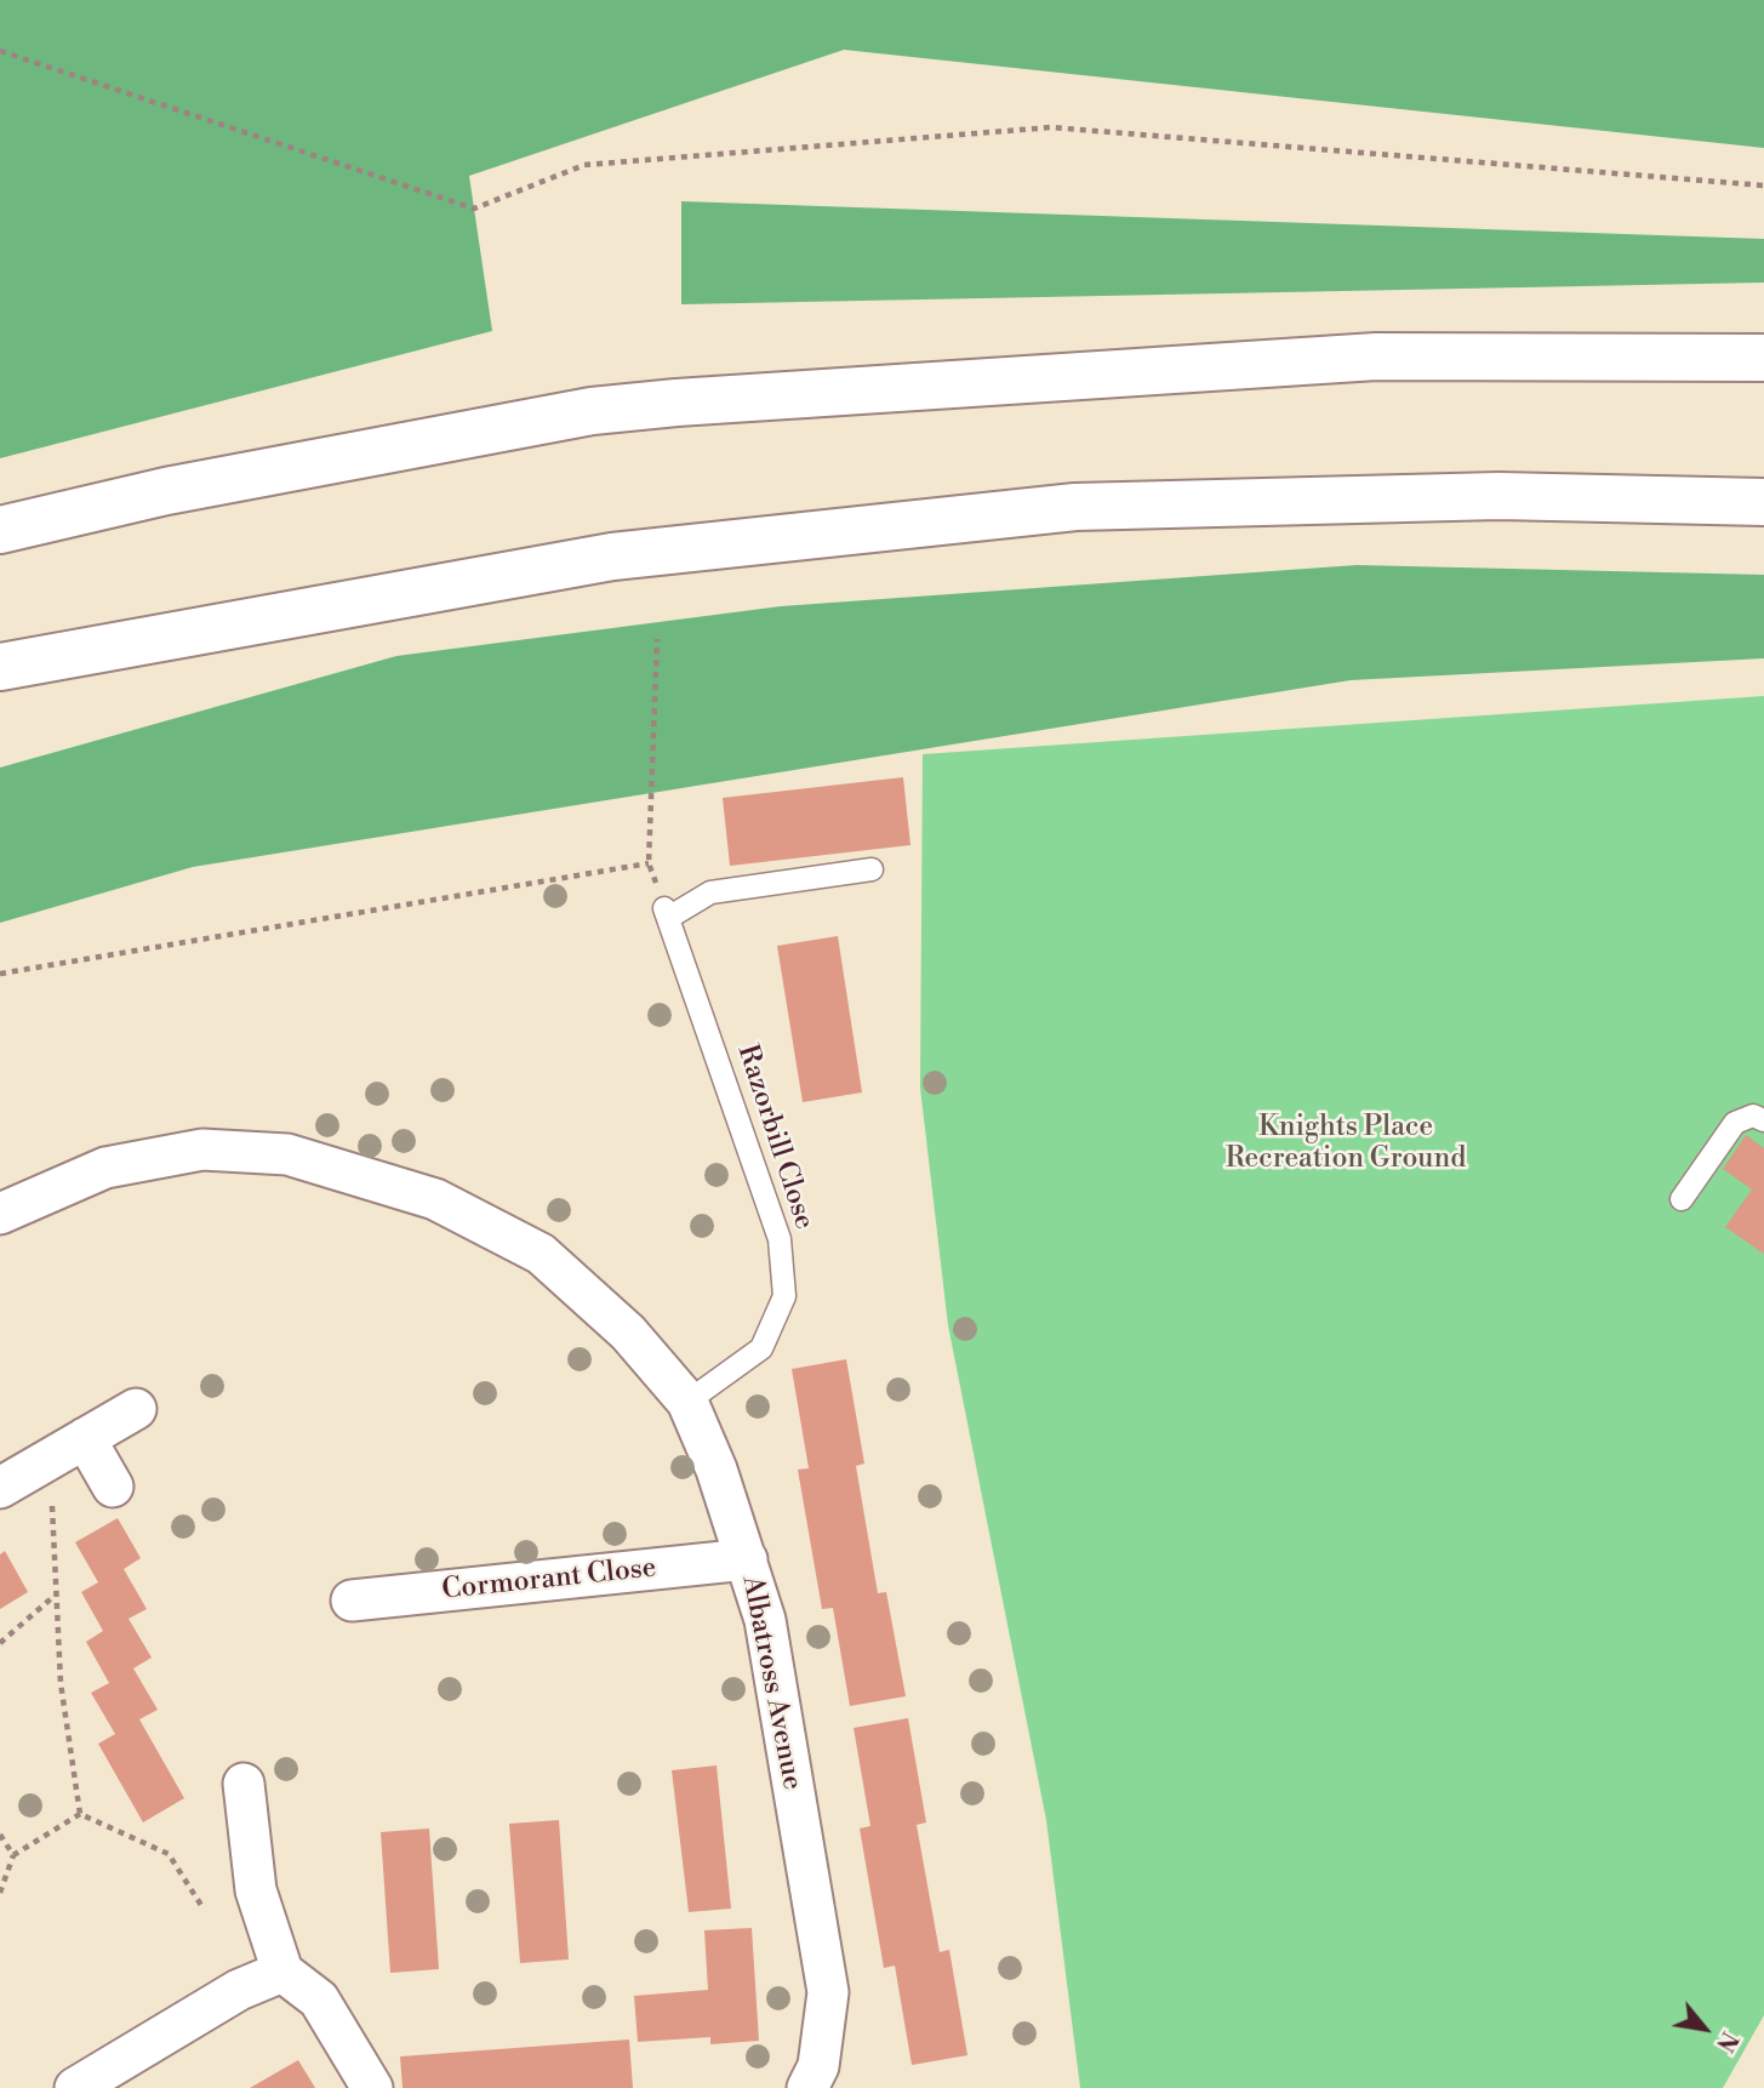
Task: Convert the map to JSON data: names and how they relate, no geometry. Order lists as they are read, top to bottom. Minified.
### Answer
{"streets":{"street":["Cormorant Close","Albatross Avenue"],"lane":["Razorbill Close"]},"crossings":[["Razorbill Close","Albatross Avenue"],["Cormorant Close","Albatross Avenue"]],"parks":["Knights Place Recreation Ground"],"north":"bottom right"}
